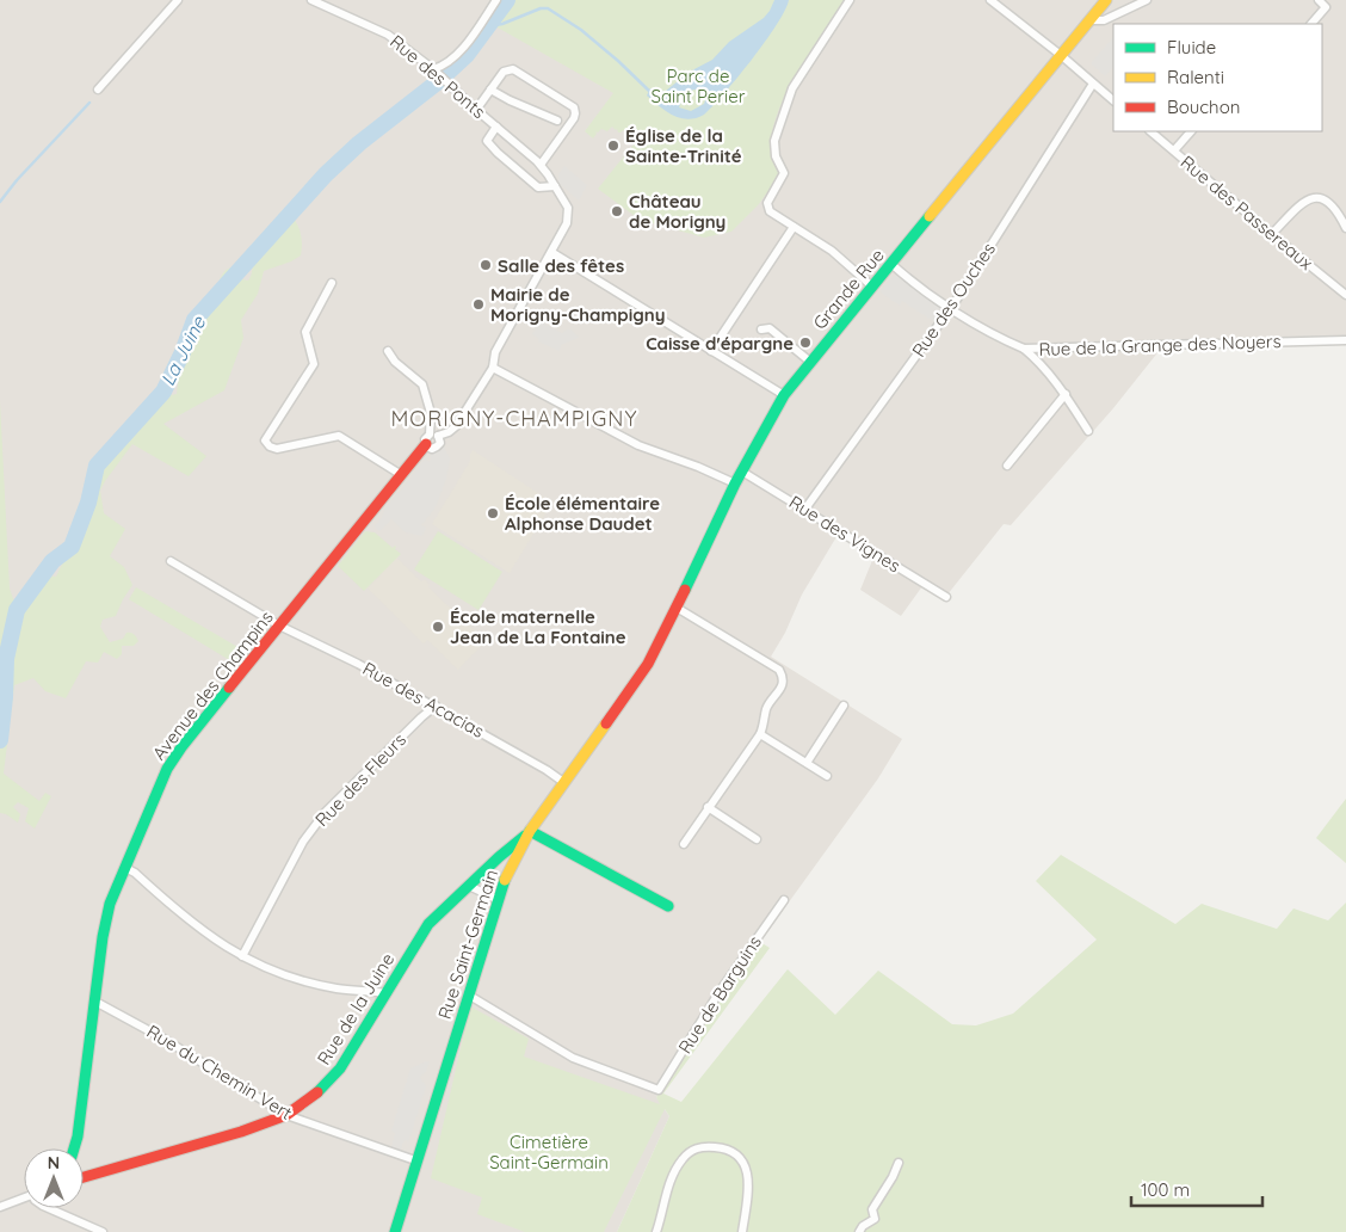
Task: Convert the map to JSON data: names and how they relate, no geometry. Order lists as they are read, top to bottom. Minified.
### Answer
{"streets":{"street":["Rue des Ponts","Rue des Passereaux","Grande Rue","Rue des Ouches","Rue de la Grange des Noyers","Rue des Vignes","Avenue des Champins","Rue des Acacias","Rue des Fleurs","Rue Saint-Germain","Rue de Barguins","Rue de la Juine","Rue du Chemin Vert"]},"crossings":[["Rue des Ponts","Avenue des Champins"],["Grande Rue","Rue de la Grange des Noyers"],["Grande Rue","Rue des Vignes"],["Grande Rue","Rue Saint-Germain"],["Rue des Ouches","Rue de la Grange des Noyers"],["Rue des Ouches","Rue des Vignes"],["Avenue des Champins","Rue des Acacias"],["Avenue des Champins","Rue du Chemin Vert"],["Rue des Acacias","Rue des Fleurs"],["Rue des Acacias","Rue Saint-Germain"],["Rue Saint-Germain","Rue de Barguins"],["Rue Saint-Germain","Rue de la Juine"],["Rue Saint-Germain","Rue du Chemin Vert"],["Rue de la Juine","Rue du Chemin Vert"]],"districts":["MORIGNY-CHAMPIGNY"],"water":["La Juine"],"parks":["Parc de Saint Perier","Cimetière Saint-Germain"],"places":["Église de la Sainte-Trinité","Château de Morigny","Salle des fêtes","Mairie de Morigny-Champigny","Caisse d'épargne","École élémentaire Alphonse Daudet","École maternelle Jean de La Fontaine"],"legend":["Fluide","Ralenti","Bouchon"],"scale_bar":"100 m","north":"top"}
